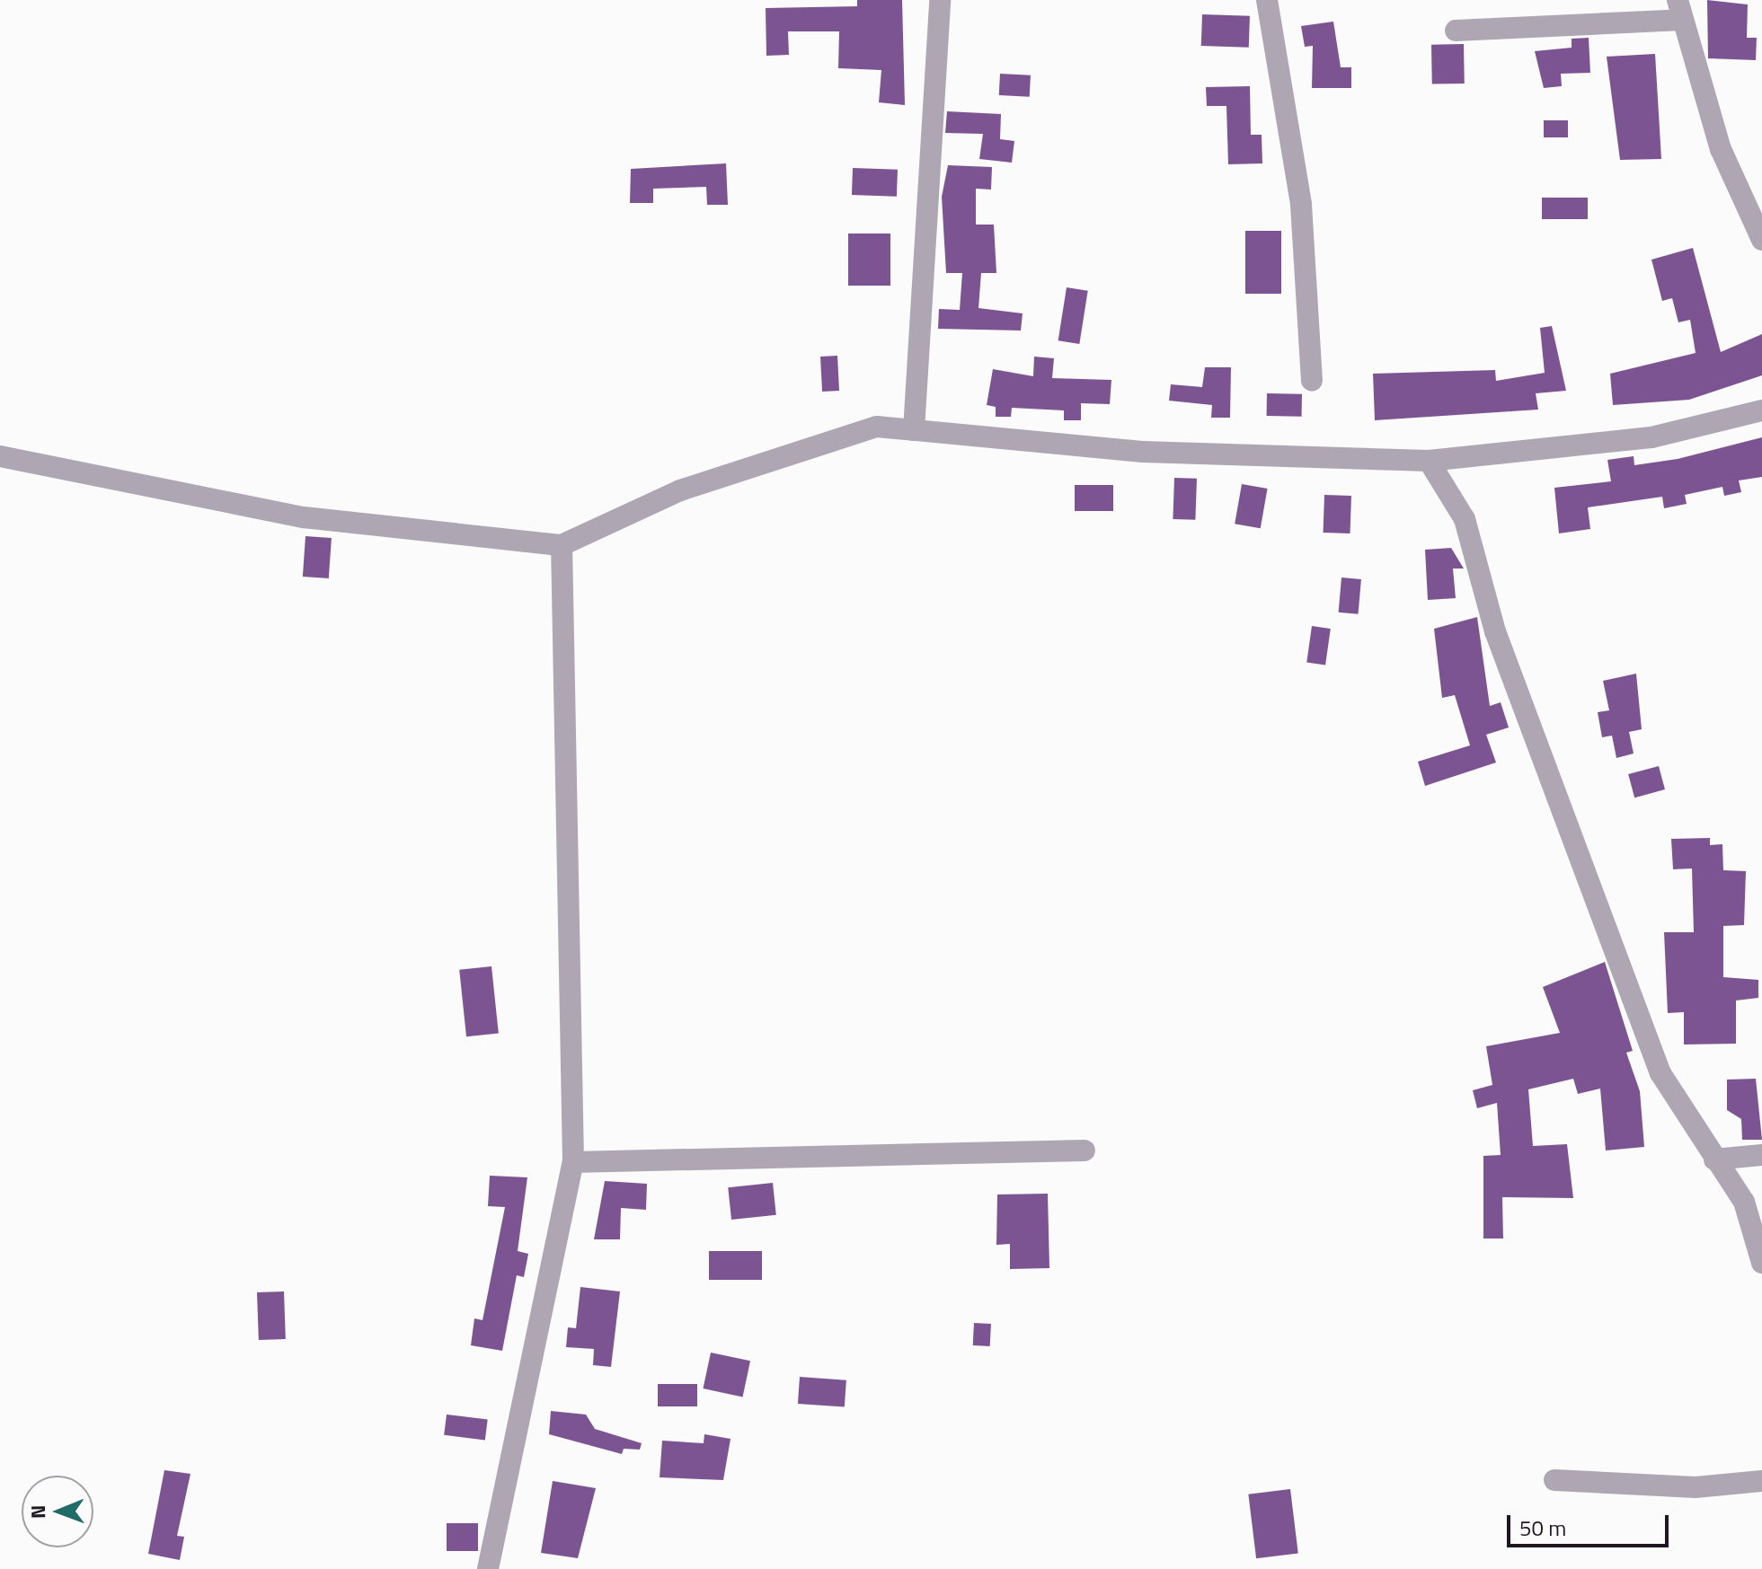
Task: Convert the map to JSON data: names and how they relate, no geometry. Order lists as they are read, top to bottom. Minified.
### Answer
{"scale_bar":"50 m","north":"left"}
